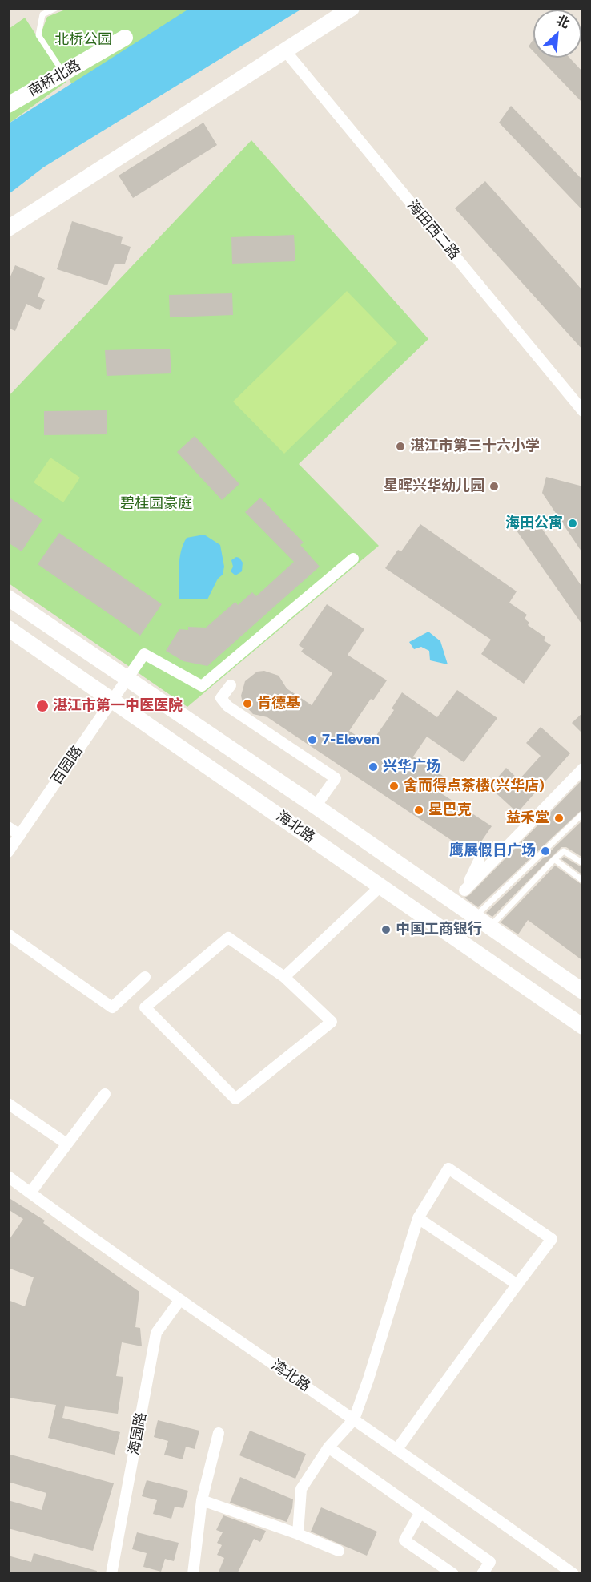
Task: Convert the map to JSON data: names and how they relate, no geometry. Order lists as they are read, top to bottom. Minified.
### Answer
{"streets":{"street":["南桥北路","海田西二路","百园路","海北路","湾北路","海园路"]},"crossings":[["百园路","海北路"],["湾北路","海园路"]],"parks":["北桥公园","碧桂园豪庭"],"places":["湛江市第三十六小学","星晖兴华幼儿园","海田公寓","肯德基","湛江市第一中医医院","7-Eleven","兴华广场","舍而得点茶楼(兴华店)","星巴克","益禾堂","鹰展假日广场","中国工商银行"],"north":"top right"}
